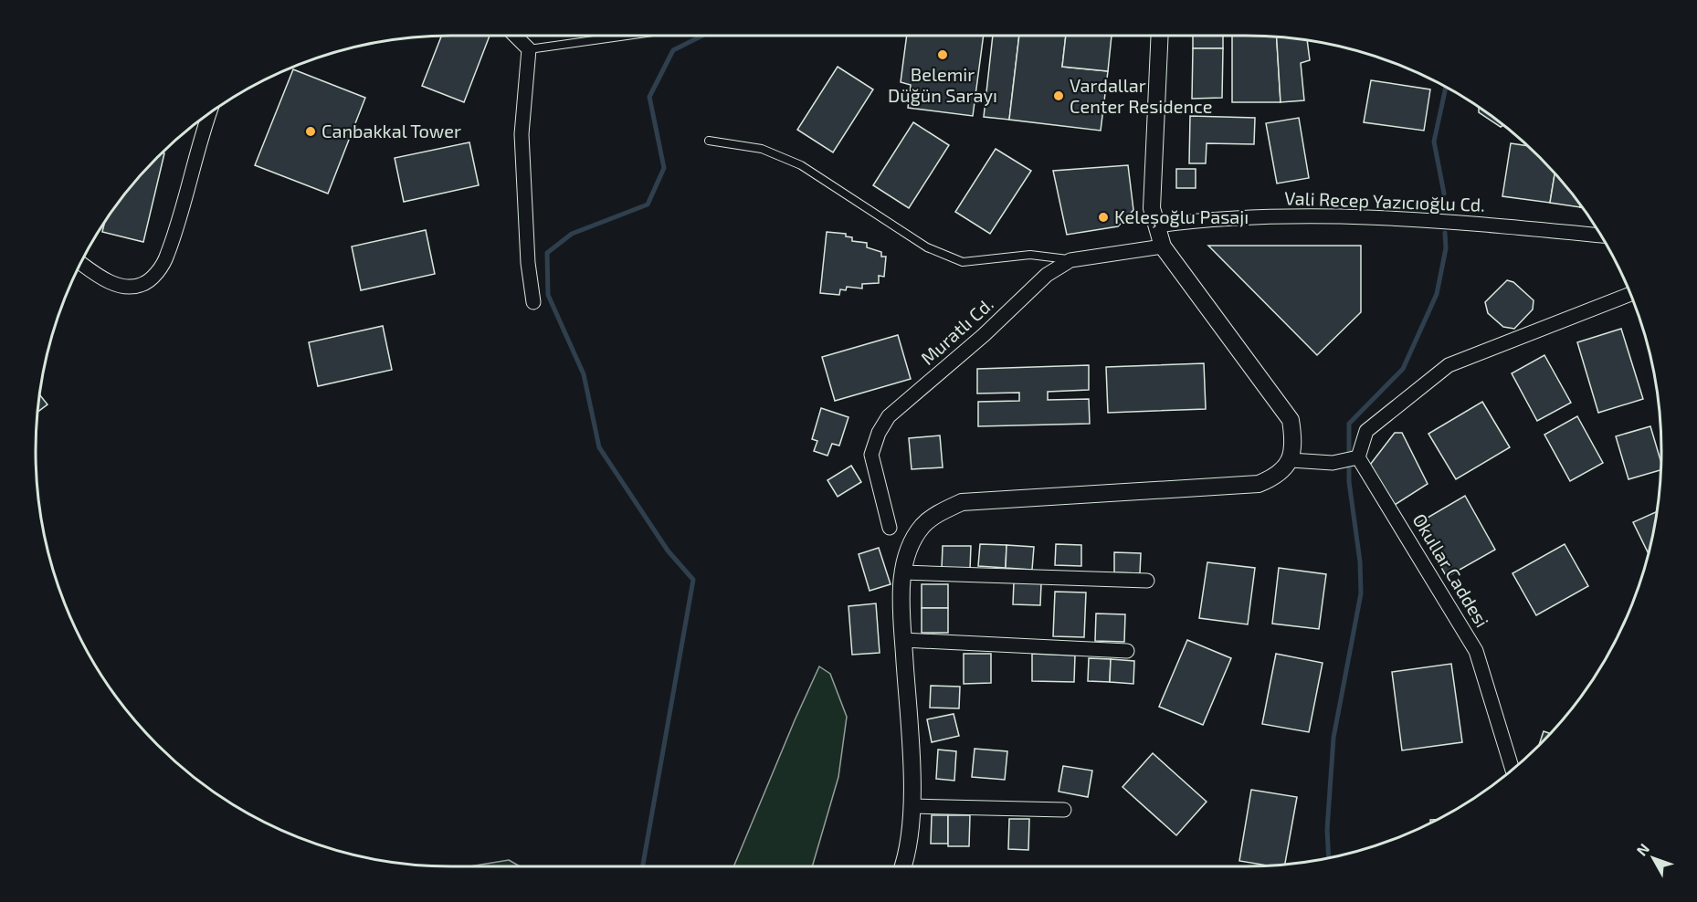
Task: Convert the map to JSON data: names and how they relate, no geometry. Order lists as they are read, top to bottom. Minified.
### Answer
{"streets":{"street":["Vali Recep Yazıcıoğlu Cd.","Muratlı Cd.","Okullar Caddesi"]},"places":["Belemir Düğün Sarayı","Vardallar Center Residence","Canbakkal Tower","Keleşoğlu Pasajı"],"north":"top left"}
